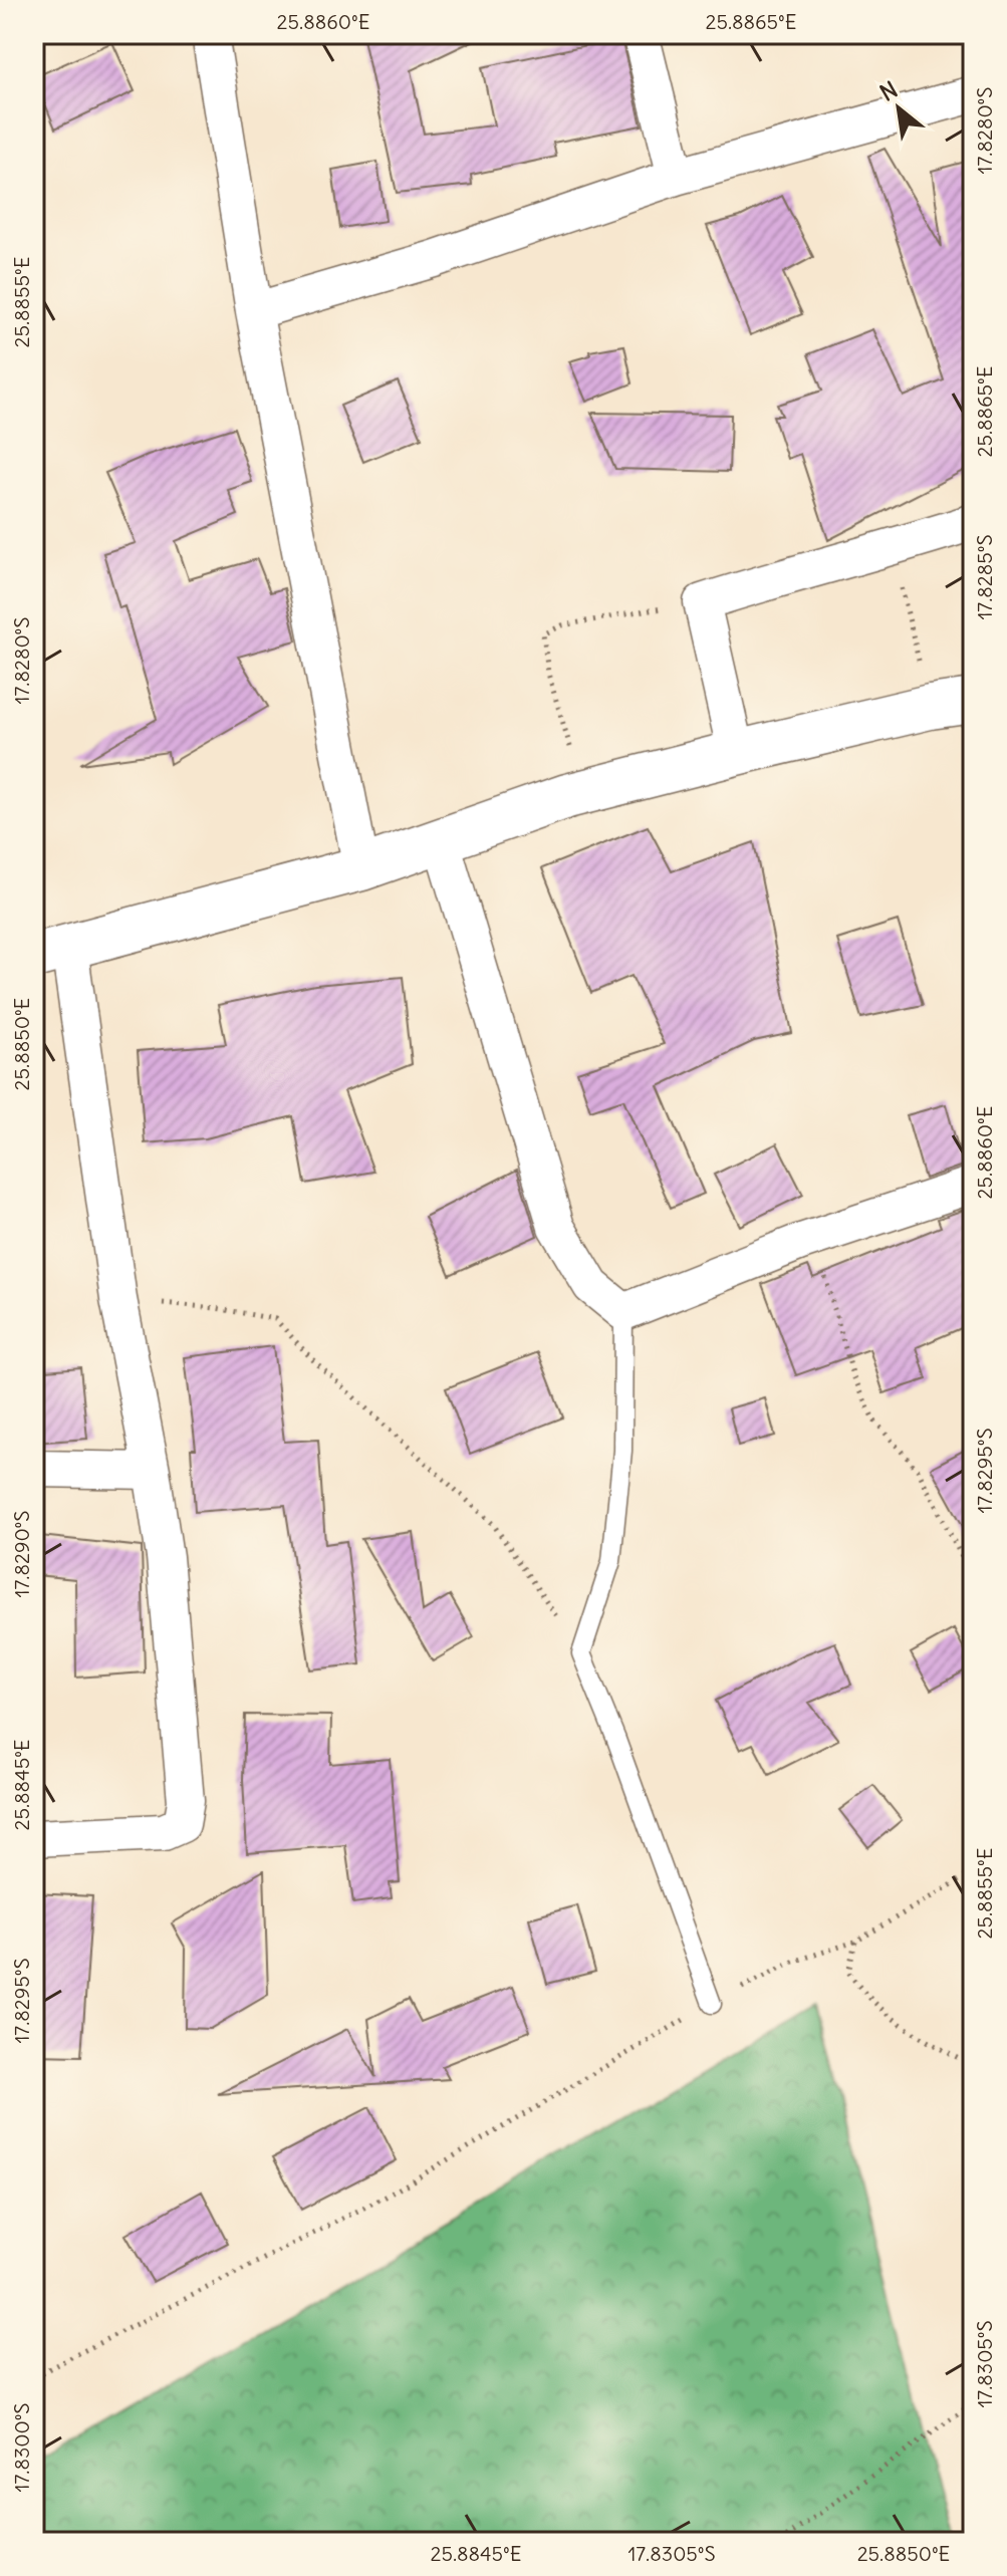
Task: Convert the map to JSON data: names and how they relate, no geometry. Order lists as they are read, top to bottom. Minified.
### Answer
{"north":"top left","coordinates":["25.8860°E","25.8865°E","17.8280°S","25.8855°E","17.8285°S","25.8850°E","17.8295°S","17.8290°S","25.8845°E","17.8305°S","17.8300°S"]}
